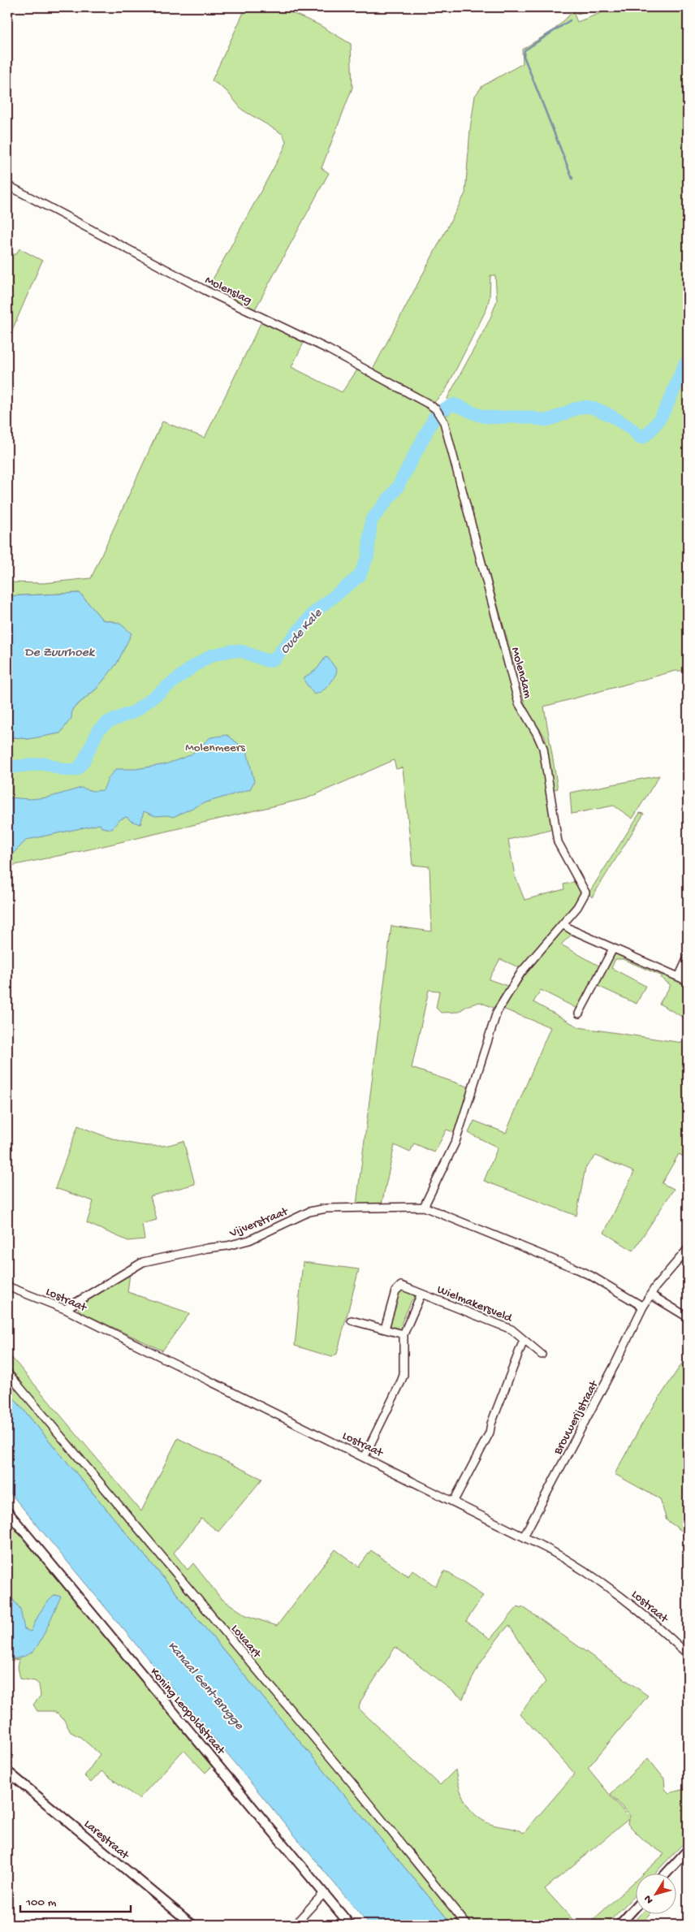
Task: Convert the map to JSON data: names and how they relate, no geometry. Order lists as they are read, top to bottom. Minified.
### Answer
{"streets":{"street":["Molenslag","Molendam","Vijverstraat","Lostraat","Wielmakersveld","Brouwerijstraat","Lovaart","Koning Leopoldstraat","Larestraat"]},"crossings":[["Molenslag","Molendam"],["Vijverstraat","Lostraat"],["Lostraat","Wielmakersveld"],["Lostraat","Brouwerijstraat"]],"water":["Oude Kale","De Zuurhoek","Kanaal Gent-Brugge"],"parks":["Molenmeers"],"scale_bar":"100 m","north":"bottom left"}
